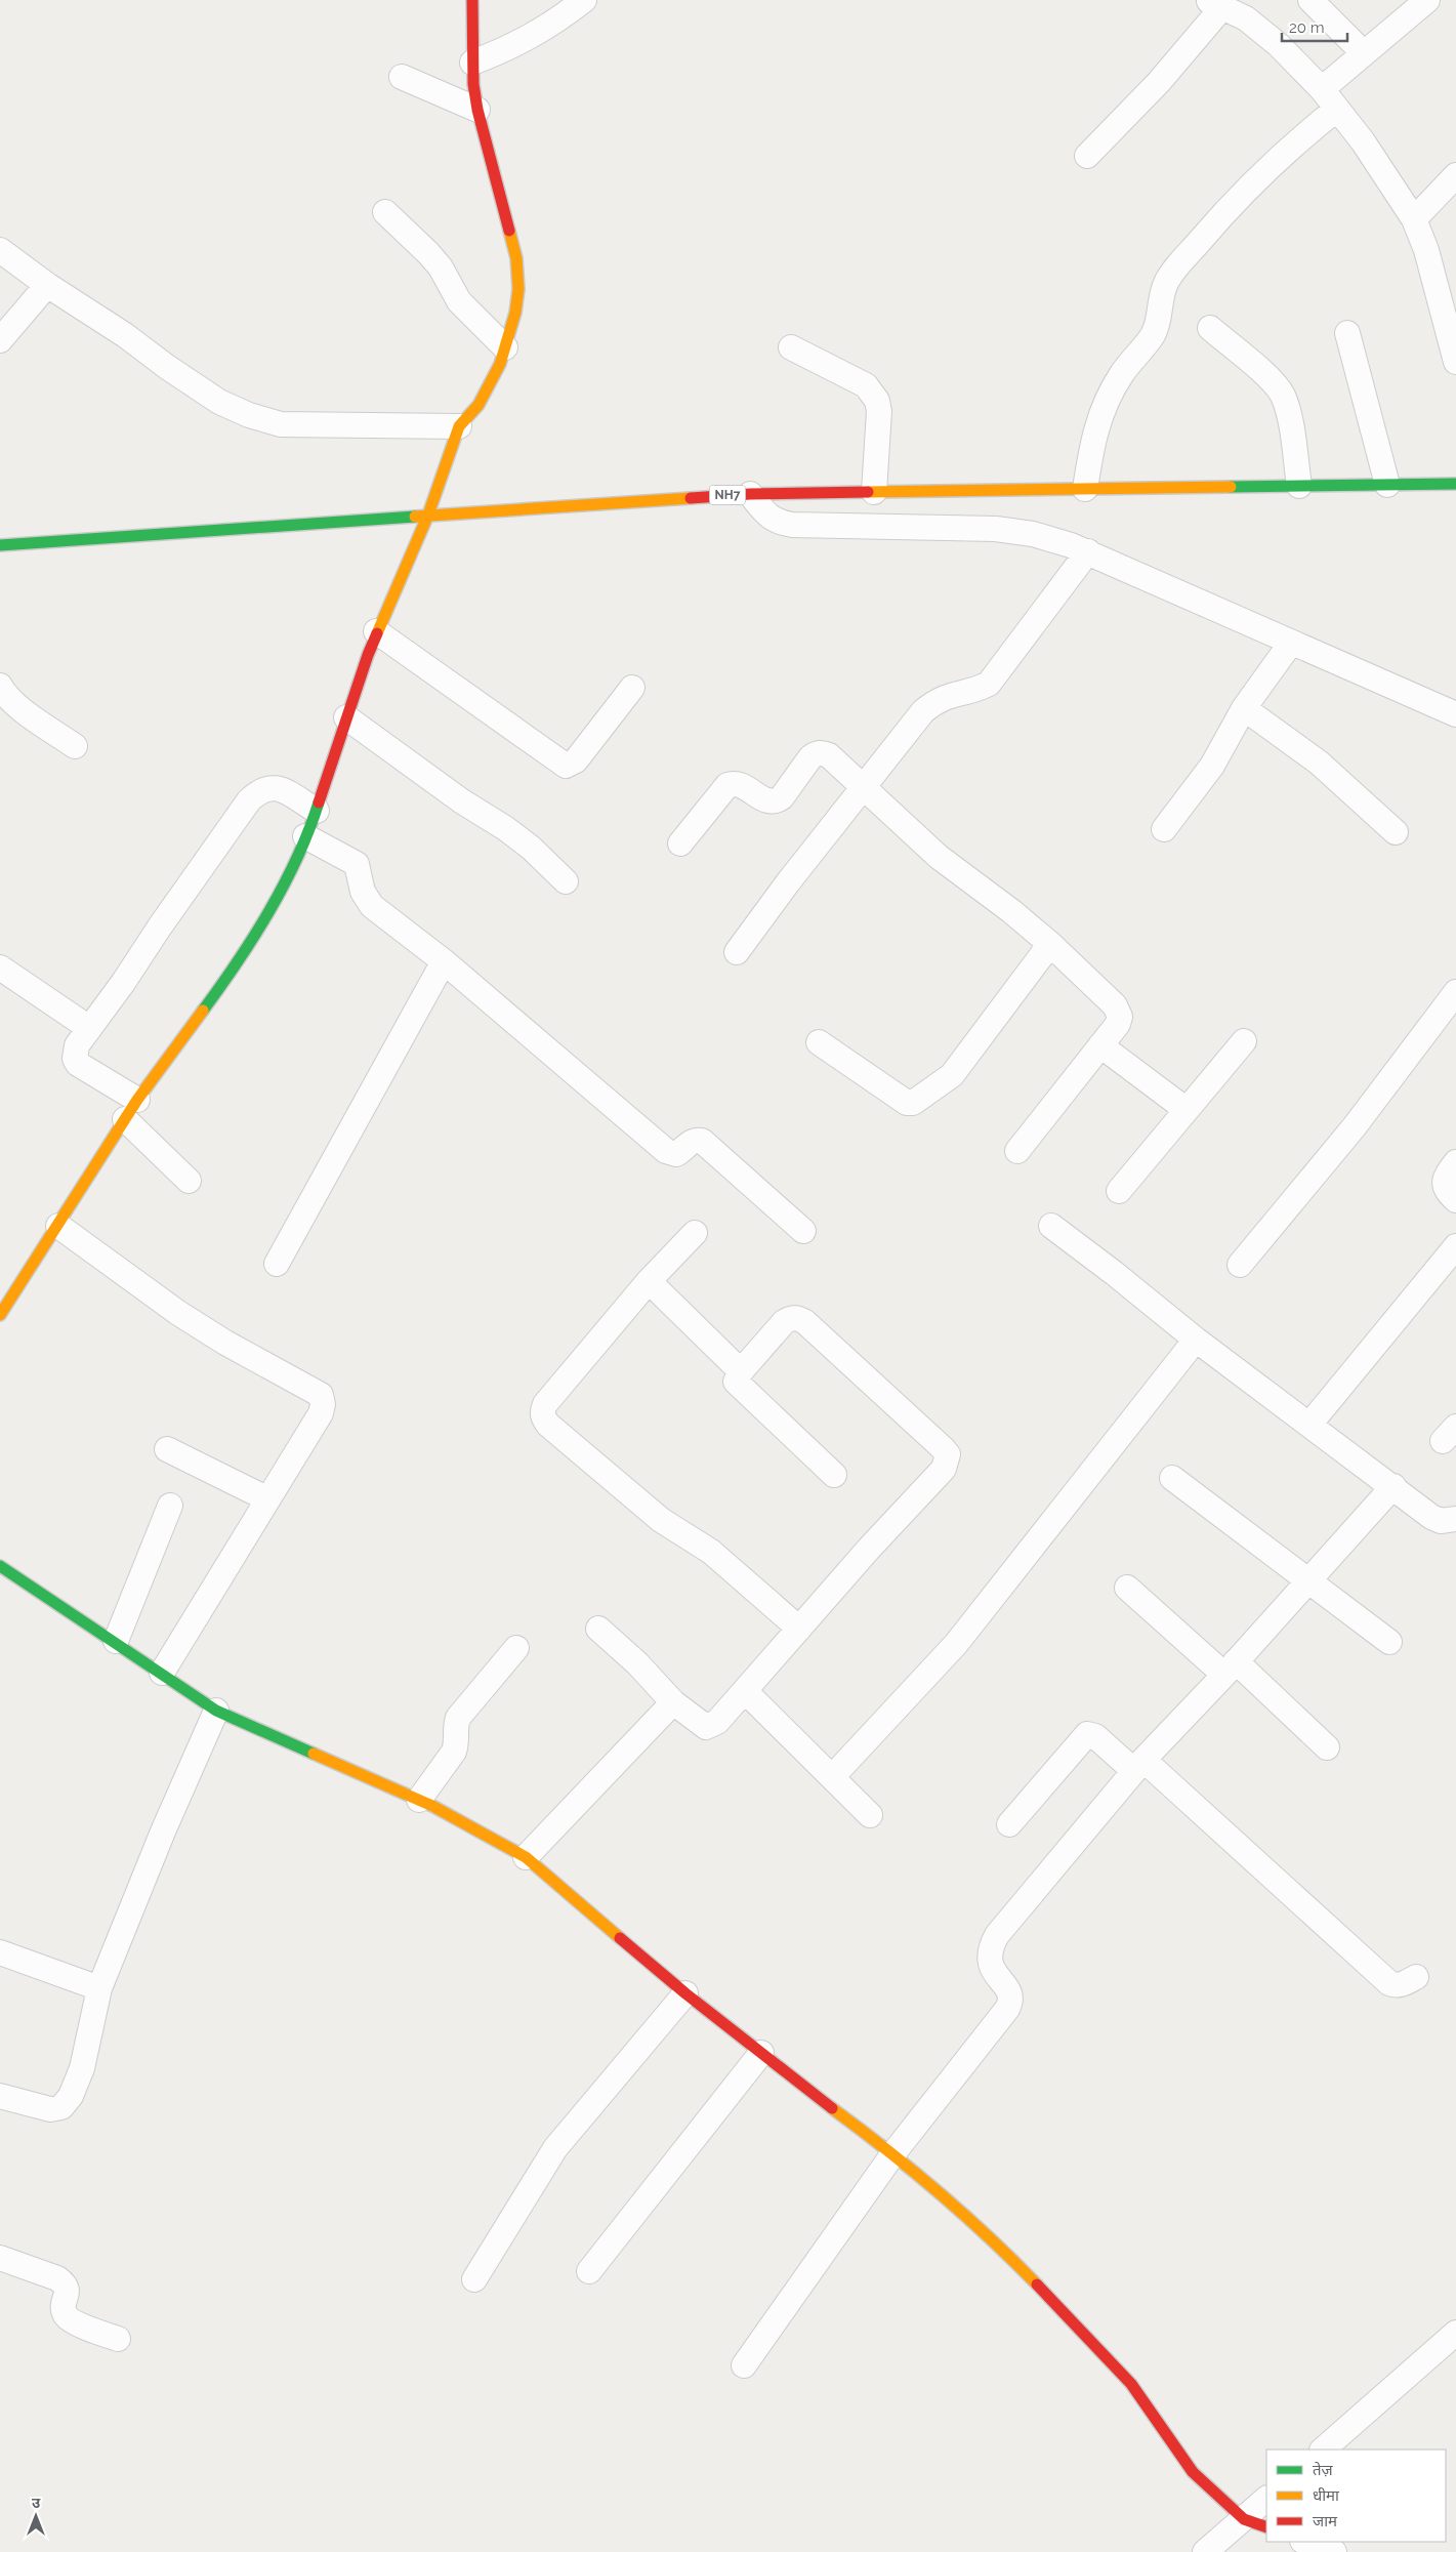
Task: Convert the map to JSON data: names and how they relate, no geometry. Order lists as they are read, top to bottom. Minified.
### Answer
{"streets":{"main road":["NH7"]},"legend":["तेज़","धीमा","जाम"],"scale_bar":"20 m","north":"top"}
